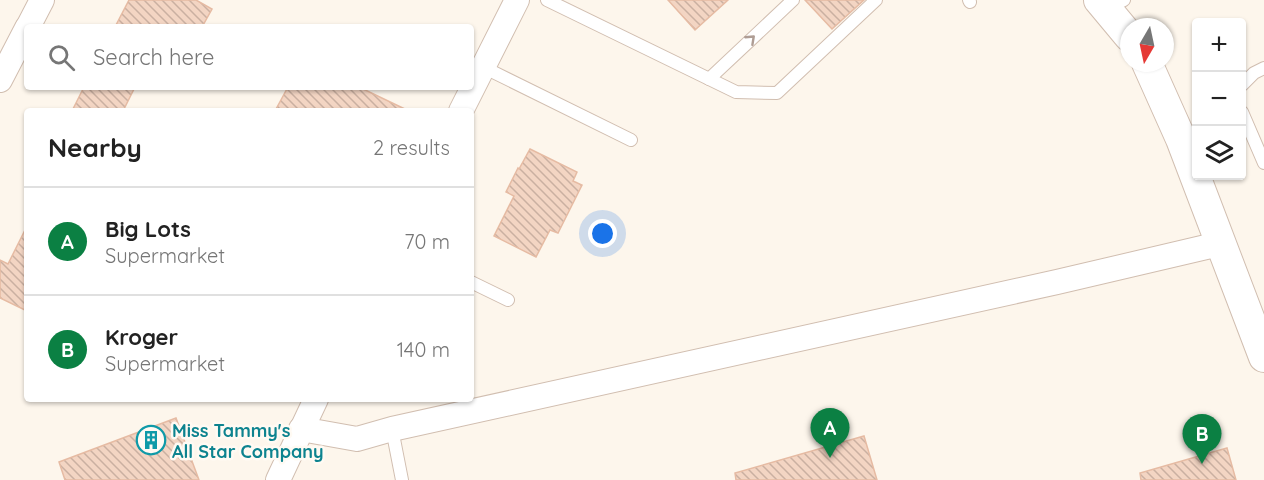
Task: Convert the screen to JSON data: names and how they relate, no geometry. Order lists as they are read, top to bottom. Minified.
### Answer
{"places":{"building":["Miss Tammy's All Star Company"]},"north":"bottom","page":{"map_buttons":["+","−"],"search":"Search here","heading":["Nearby","2 results"],"list":[{"mark":"A","name":"Big Lots","note":"Supermarket","value":"70 m"},{"mark":"B","name":"Kroger","note":"Supermarket","value":"140 m"}],"pins":["A","B"]}}
